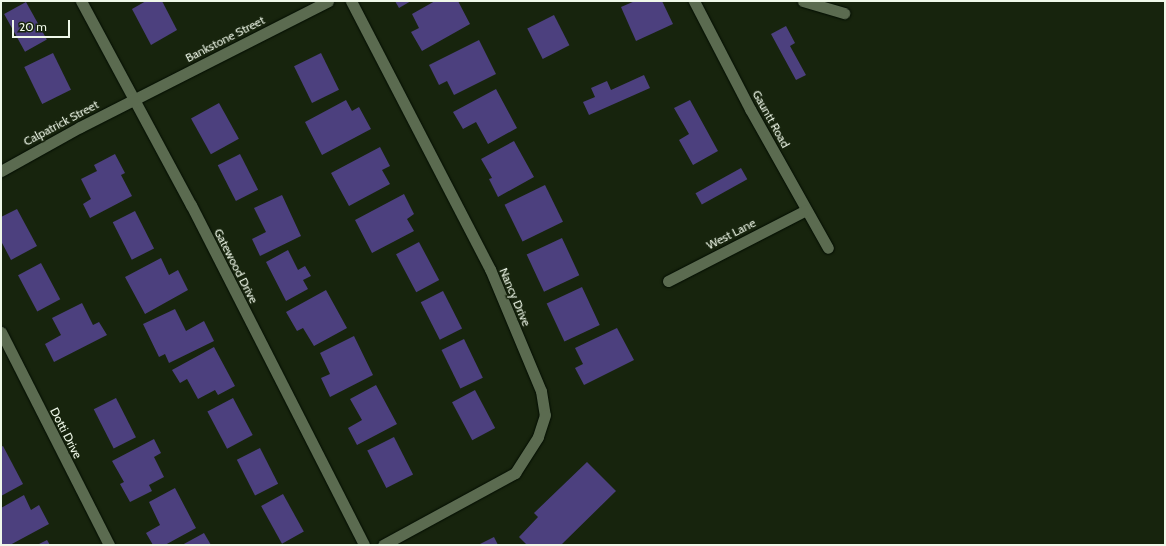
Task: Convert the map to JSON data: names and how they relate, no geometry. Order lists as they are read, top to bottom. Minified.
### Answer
{"streets":{"street":["Bankstone Street","Gauntt Road","Calpatrick Street","West Lane","Gatewood Drive","Nancy Drive","Dotti Drive"]},"crossings":[["Bankstone Street","Calpatrick Street"],["Bankstone Street","Gatewood Drive"],["Gauntt Road","West Lane"],["Calpatrick Street","Gatewood Drive"]],"scale_bar":"20 m"}
